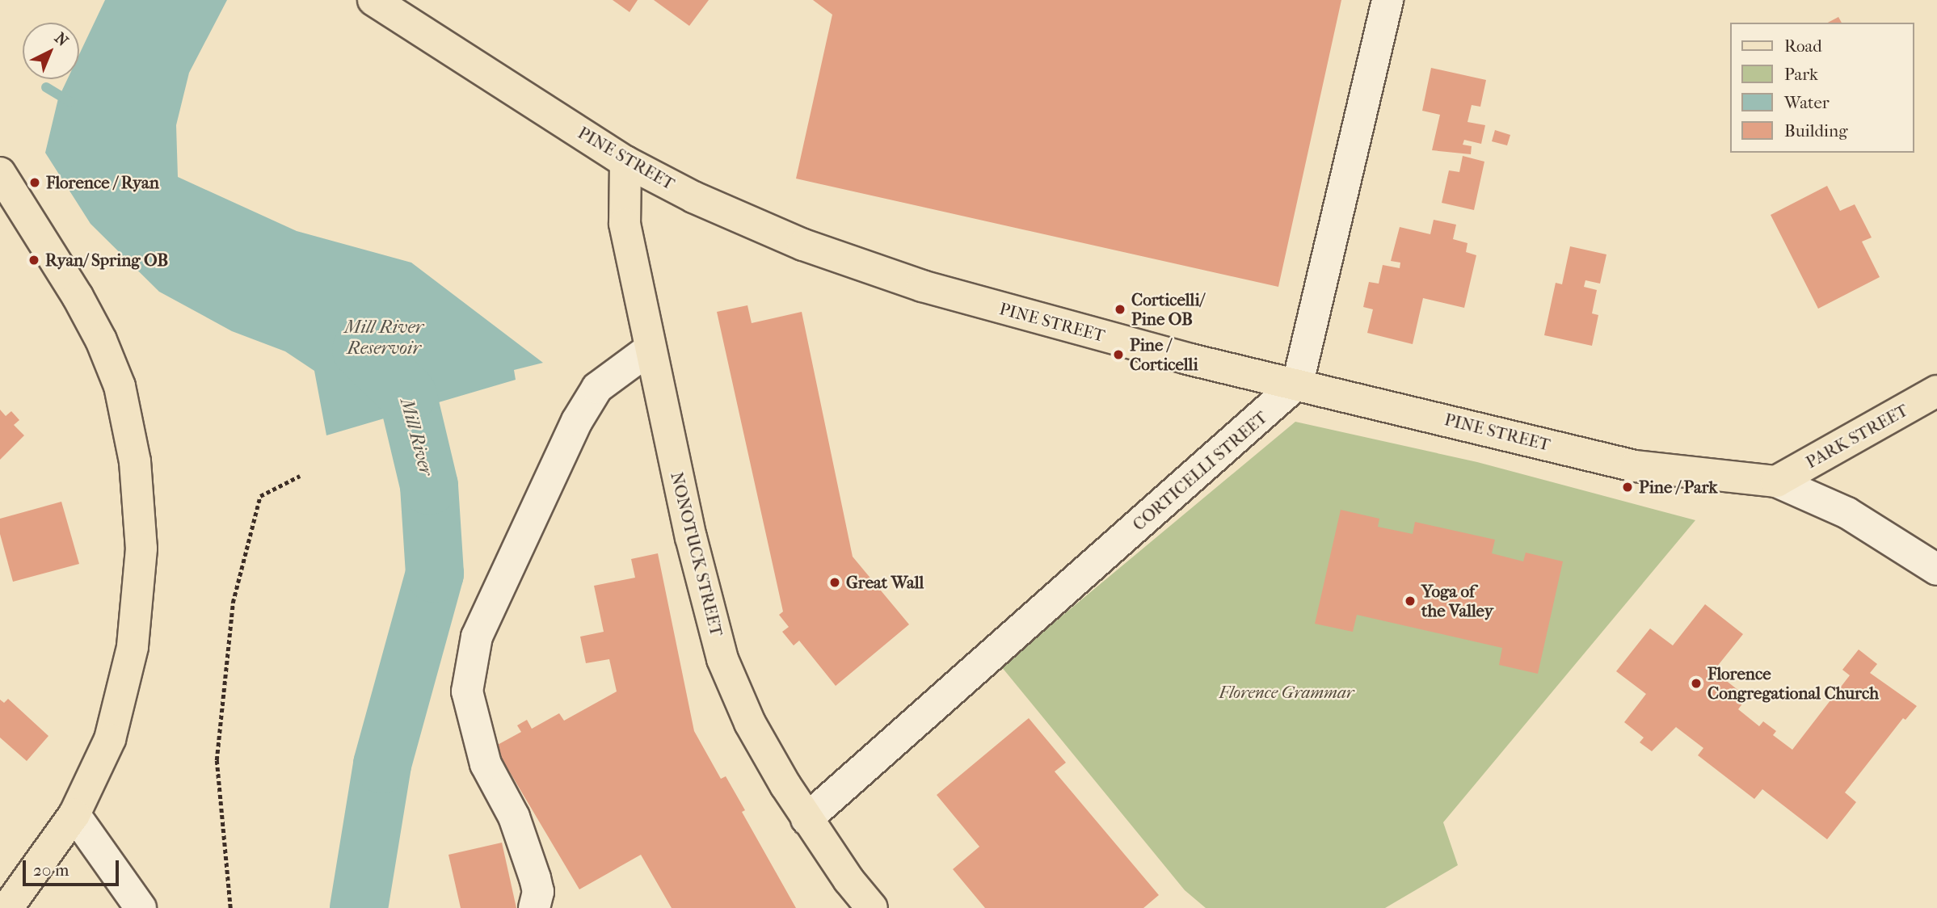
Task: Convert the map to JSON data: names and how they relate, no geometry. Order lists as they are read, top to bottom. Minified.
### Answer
{"streets":{"main road":["PINE STREET","PARK STREET","NONOTUCK STREET"],"street":["CORTICELLI STREET"]},"crossings":[["PINE STREET","PARK STREET"],["PINE STREET","CORTICELLI STREET"],["PINE STREET","NONOTUCK STREET"],["CORTICELLI STREET","NONOTUCK STREET"]],"water":["Mill River Reservoir","Mill River"],"parks":["Florence Grammar"],"places":["Florence / Ryan","Ryan/ Spring OB","Corticelli/ Pine OB","Pine / Corticelli","Pine / Park","Great Wall","Yoga of the Valley","Florence Congregational Church"],"legend":["Road","Park","Water","Building"],"scale_bar":"20 m","north":"top right"}
